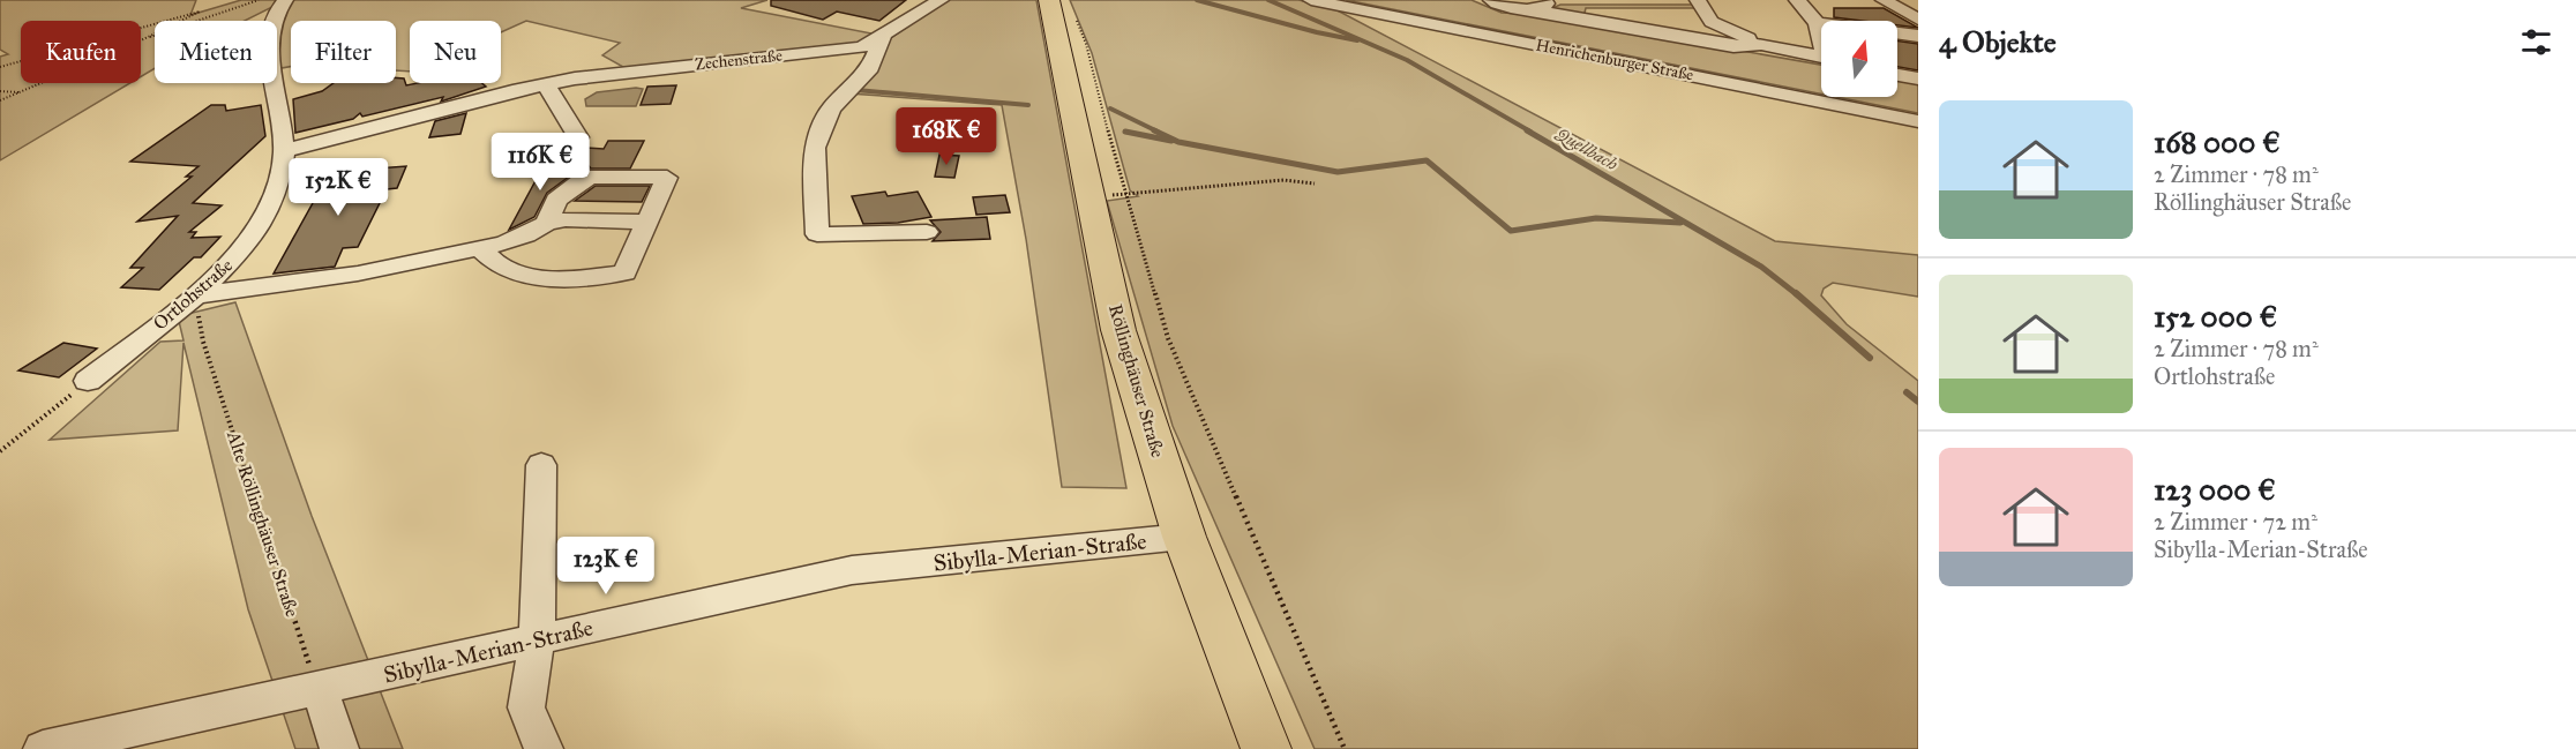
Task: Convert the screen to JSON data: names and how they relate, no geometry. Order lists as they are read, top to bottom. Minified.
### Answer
{"streets":{"main road":["Röllinghäuser Straße"],"street":["Zechenstraße","Henrichenburger Straße","Ortlohstraße","Sibylla-Merian-Straße"],"path":["Alte Röllinghäuser Straße"]},"crossings":[["Zechenstraße","Ortlohstraße"],["Ortlohstraße","Alte Röllinghäuser Straße"],["Röllinghäuser Straße","Sibylla-Merian-Straße"],["Alte Röllinghäuser Straße","Sibylla-Merian-Straße"]],"water":["Quellbach"],"north":"top","page":{"heading":"4 Objekte","chip":["Kaufen","Mieten","Filter","Neu"],"list":[{"name":"168 000 €","note":"2 Zimmer · 78 m² · Röllinghäuser Straße"},{"name":"152 000 €","note":"2 Zimmer · 78 m² · Ortlohstraße"},{"name":"123 000 €","note":"2 Zimmer · 72 m² · Sibylla-Merian-Straße"}],"price":["168K €","116K €","152K €","123K €"]}}
